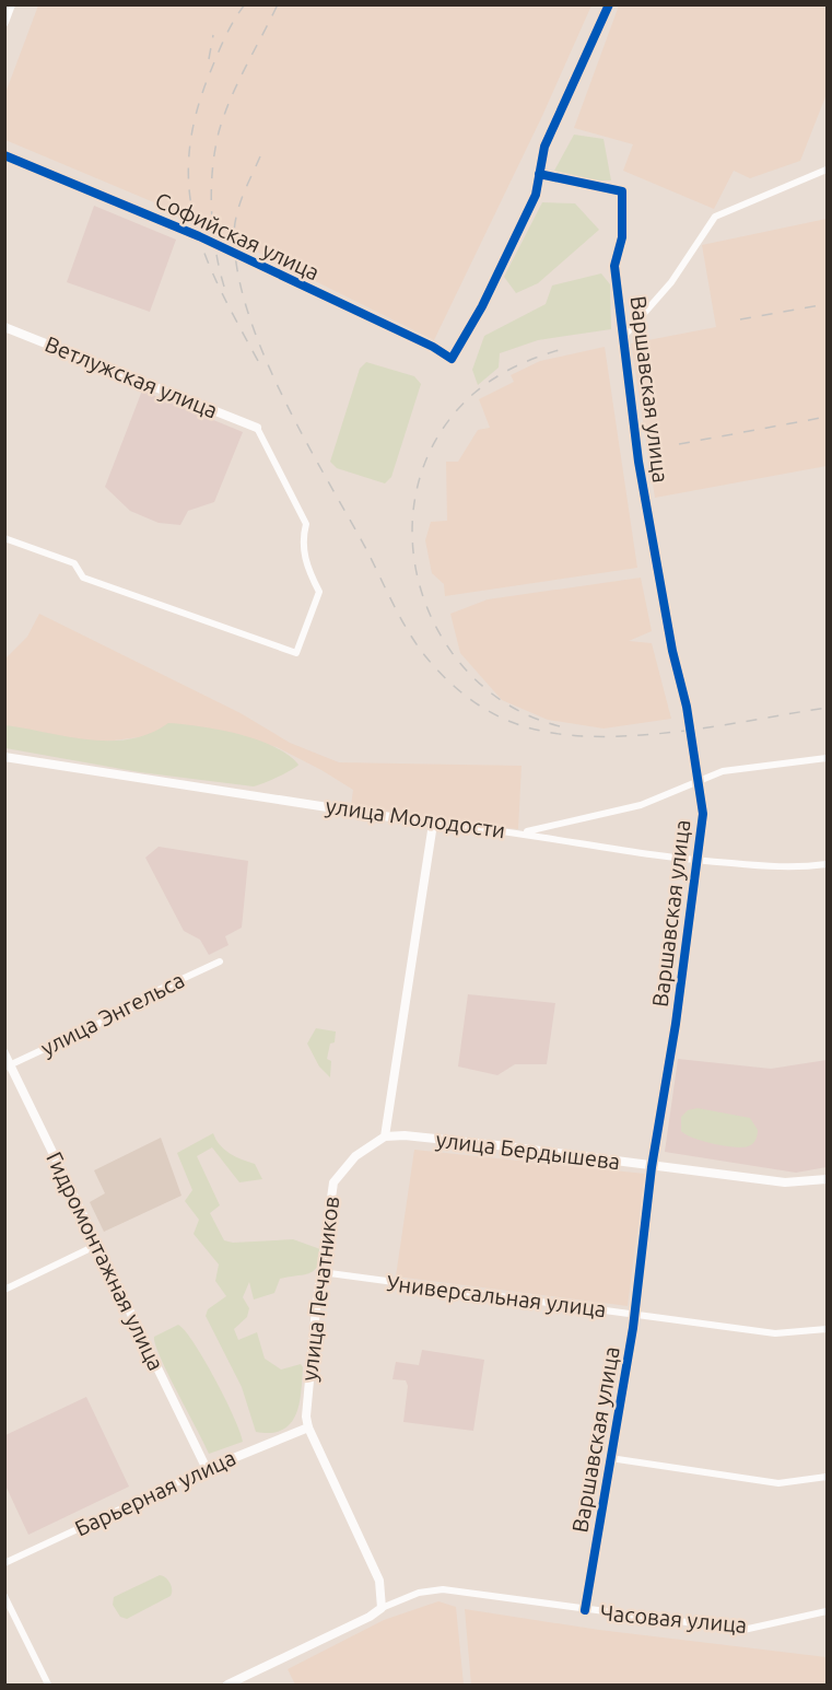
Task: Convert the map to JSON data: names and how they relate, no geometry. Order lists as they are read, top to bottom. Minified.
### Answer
{"streets":{"main road":["Гидромонтажная улица","улица Печатников","Барьерная улица","Часовая улица"],"street":["Софийская улица","Ветлужская улица","Варшавская улица","улица Молодости","улица Энгельса","улица Бердышева","Универсальная улица"]},"crossings":[["Софийская улица","Варшавская улица"],["Варшавская улица","улица Молодости"],["Варшавская улица","улица Бердышева"],["Варшавская улица","Универсальная улица"],["Варшавская улица","Часовая улица"],["улица Энгельса","Гидромонтажная улица"],["улица Бердышева","улица Печатников"],["Гидромонтажная улица","Барьерная улица"],["улица Печатников","Универсальная улица"],["улица Печатников","Барьерная улица"],["улица Печатников","Часовая улица"]]}
